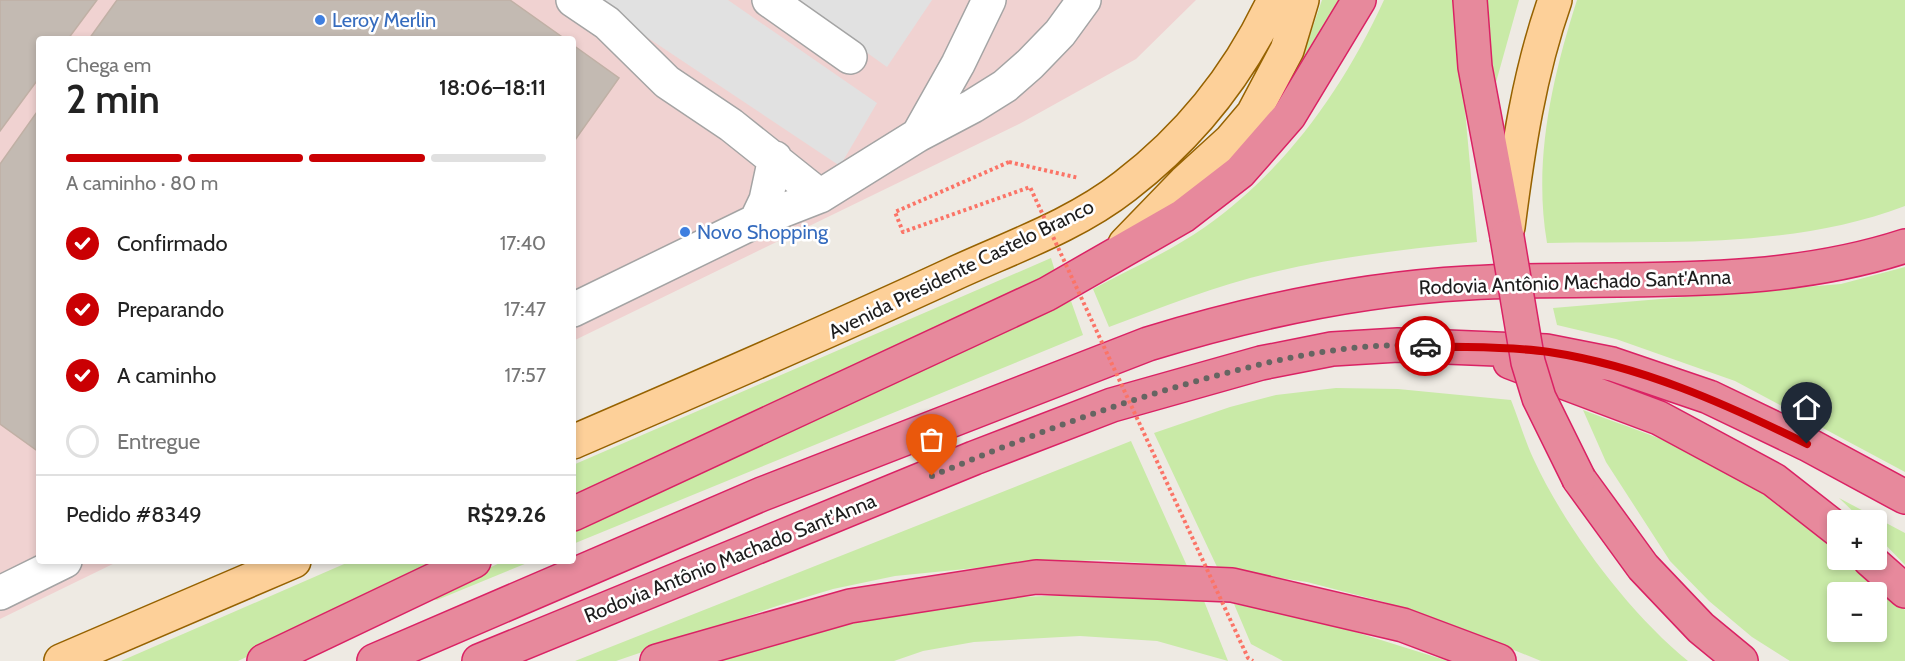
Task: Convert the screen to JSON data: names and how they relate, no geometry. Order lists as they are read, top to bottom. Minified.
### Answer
{"streets":{"highway":["Rodovia Antônio Machado Sant'Anna"],"main road":["Avenida Presidente Castelo Branco"]},"places":["Leroy Merlin","Novo Shopping"],"page":{"heading":["2 min","Chega em","18:06–18:11"],"panel":["Pedido #8349","R$29.26"],"bar":"A caminho · 80 m","list":[["Confirmado","17:40"],["Preparando","17:47"],["A caminho","17:57"],"Entregue"],"map_buttons":["+","−"]}}
